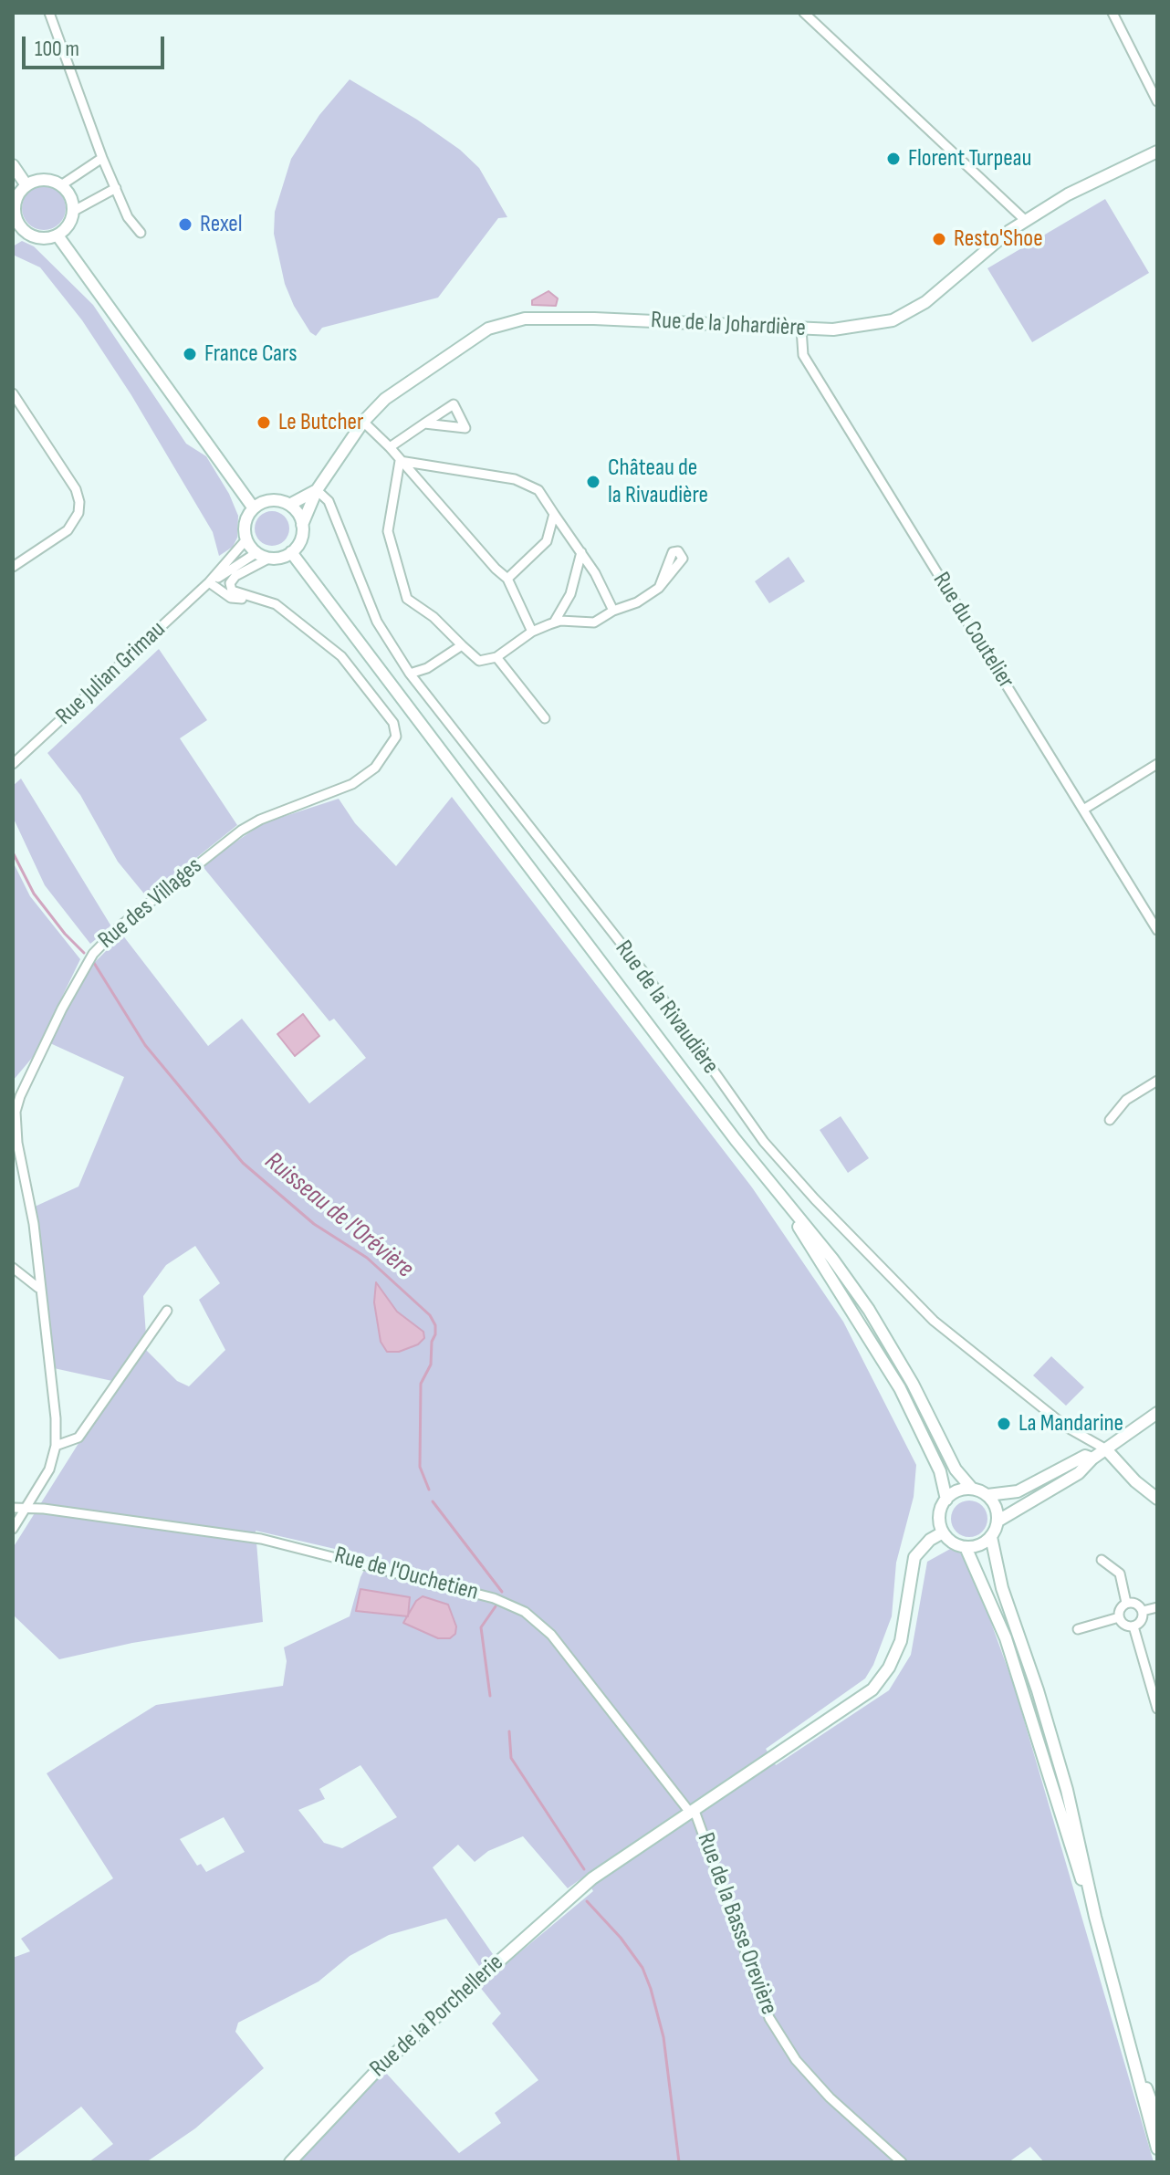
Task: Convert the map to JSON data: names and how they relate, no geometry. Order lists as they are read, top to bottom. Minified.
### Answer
{"streets":{"main road":["Rue de la Johardière","Rue de la Porchellerie"],"street":["Rue du Coutelier","Rue Julian Grimau","Rue des Villages","Rue de la Rivaudière","Rue de l'Ouchetien","Rue de la Basse Orevière"]},"crossings":[["Rue de la Johardière","Rue du Coutelier"],["Rue de la Johardière","Rue Julian Grimau"],["Rue de la Johardière","Rue de la Rivaudière"],["Rue des Villages","Rue de l'Ouchetien"],["Rue de l'Ouchetien","Rue de la Basse Orevière"],["Rue de l'Ouchetien","Rue de la Porchellerie"],["Rue de la Basse Orevière","Rue de la Porchellerie"]],"water":["Ruisseau de l'Orévière"],"places":["Florent Turpeau","Rexel","Resto'Shoe","France Cars","Le Butcher","Château de la Rivaudière","La Mandarine"],"scale_bar":"100 m"}
